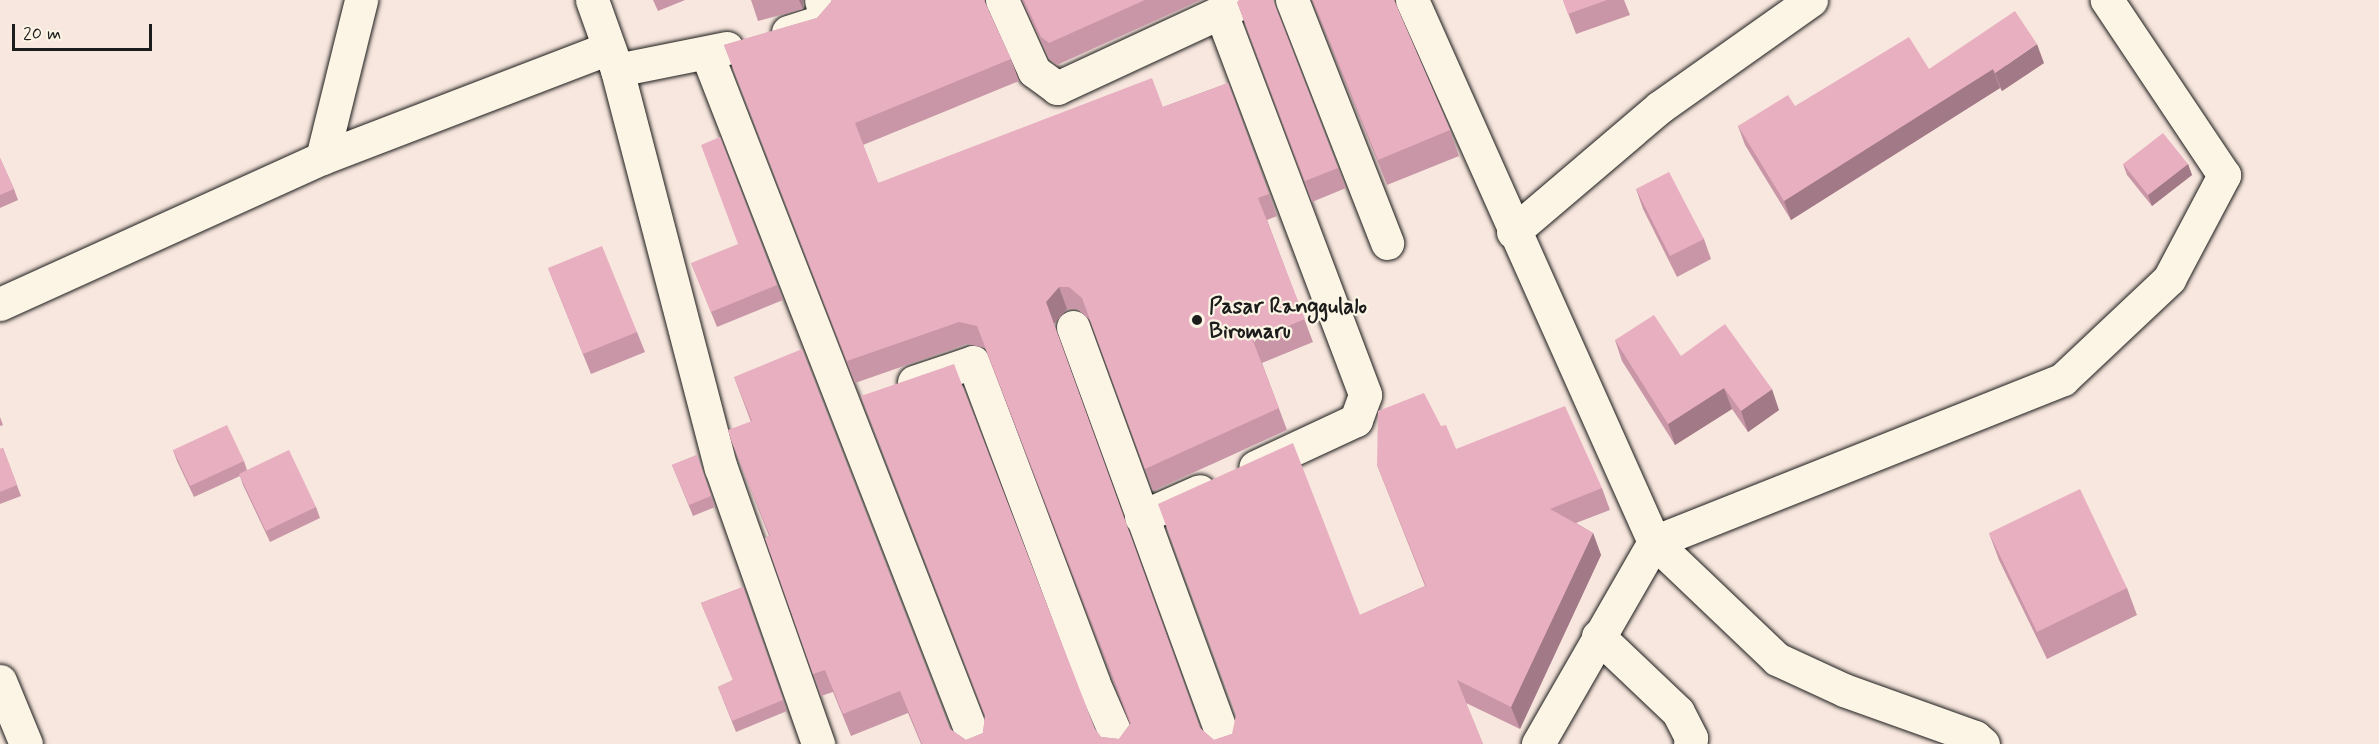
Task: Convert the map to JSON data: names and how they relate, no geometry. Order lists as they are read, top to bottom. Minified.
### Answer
{"places":["Pasar Ranggulalo Biromaru"],"scale_bar":"20 m"}
